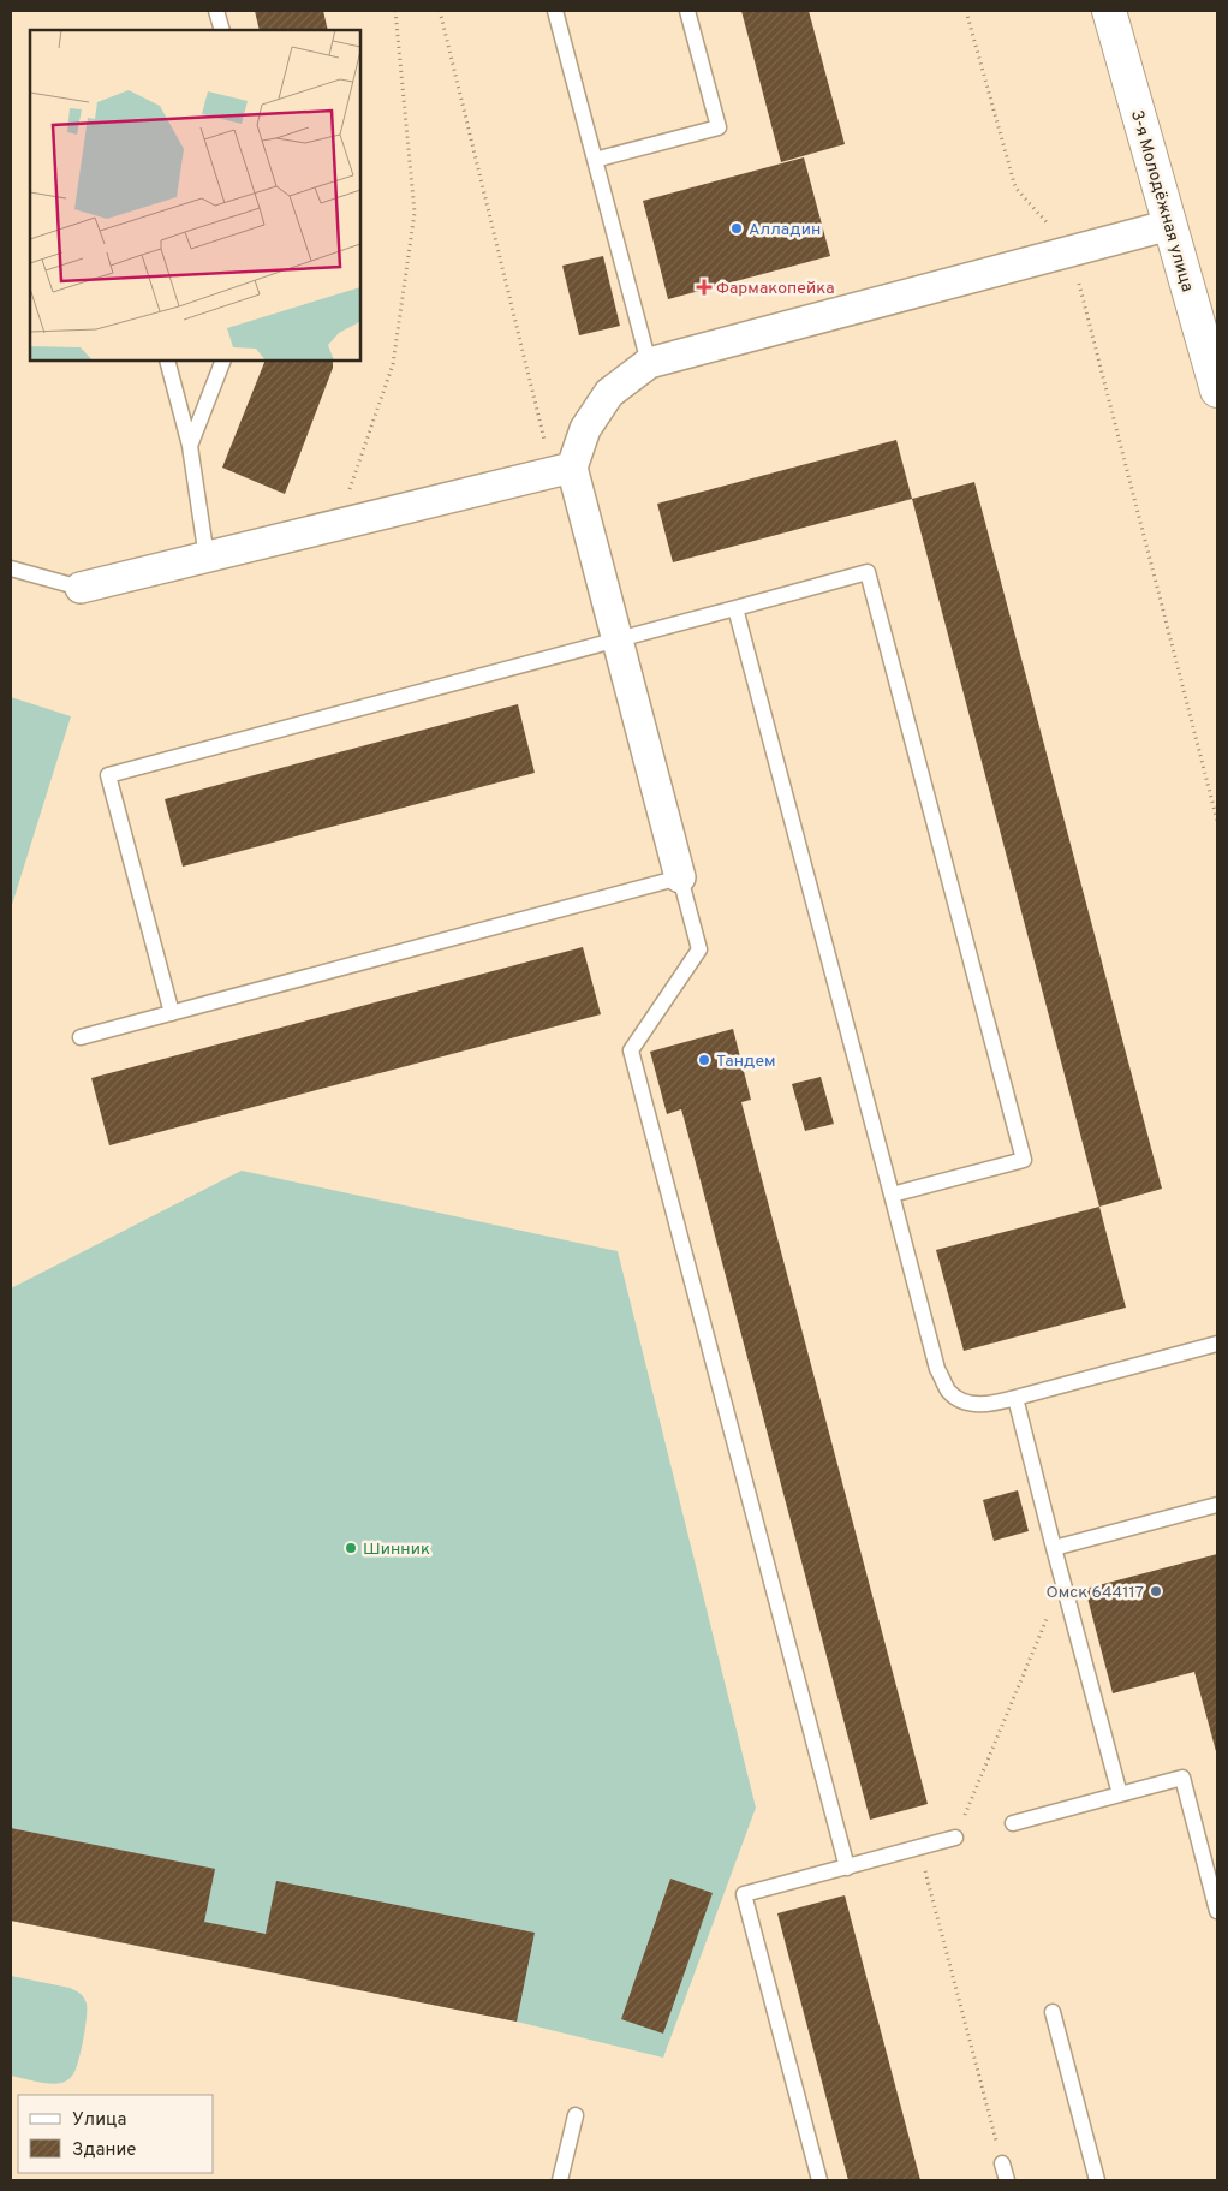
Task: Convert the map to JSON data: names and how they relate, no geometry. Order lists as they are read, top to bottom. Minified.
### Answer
{"streets":{"main road":["3-я Молодёжная улица"]},"places":{"other":["Алладин","Тандем","Шинник","Омск 644117"],"health":["Фармакопейка"]},"legend":["Улица","Здание"]}
